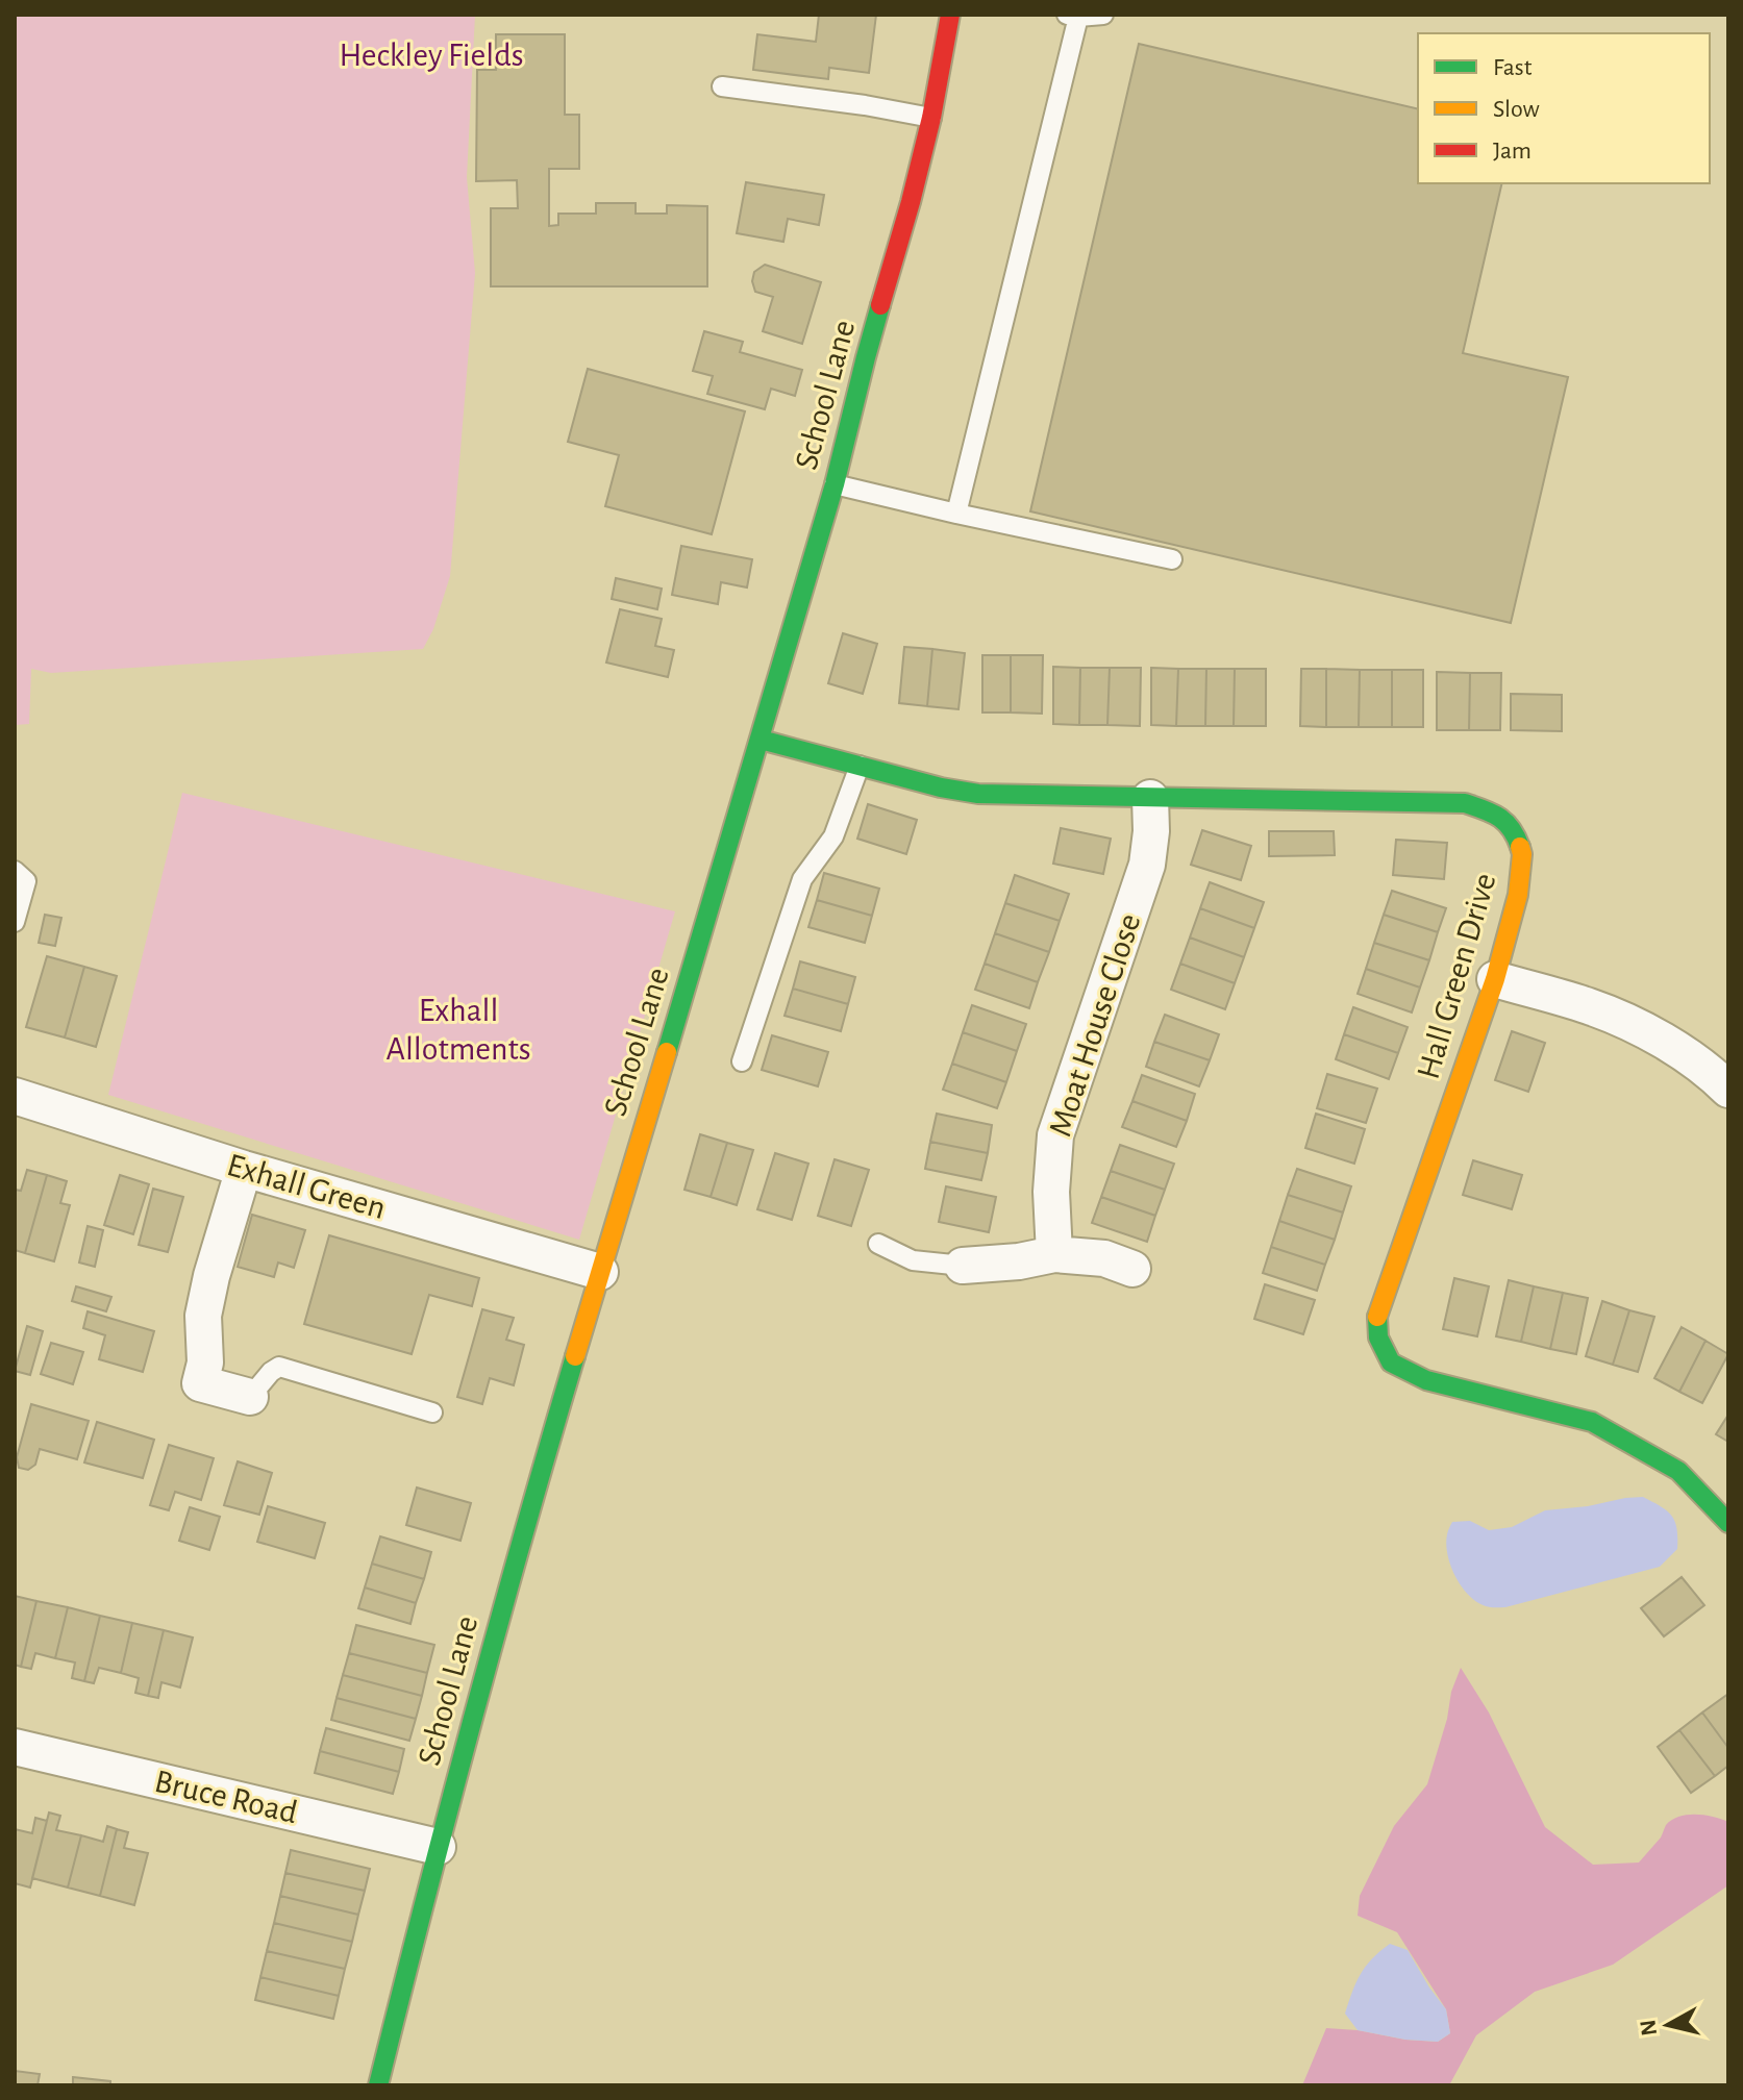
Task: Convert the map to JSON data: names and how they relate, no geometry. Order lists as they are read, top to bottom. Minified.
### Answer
{"streets":{"street":["School Lane","Hall Green Drive","Moat House Close","Exhall Green","Bruce Road"]},"crossings":[["School Lane","Hall Green Drive"],["School Lane","Exhall Green"],["School Lane","Bruce Road"],["Hall Green Drive","Moat House Close"]],"parks":["Heckley Fields","Exhall Allotments"],"legend":["Fast","Slow","Jam"],"north":"left"}
